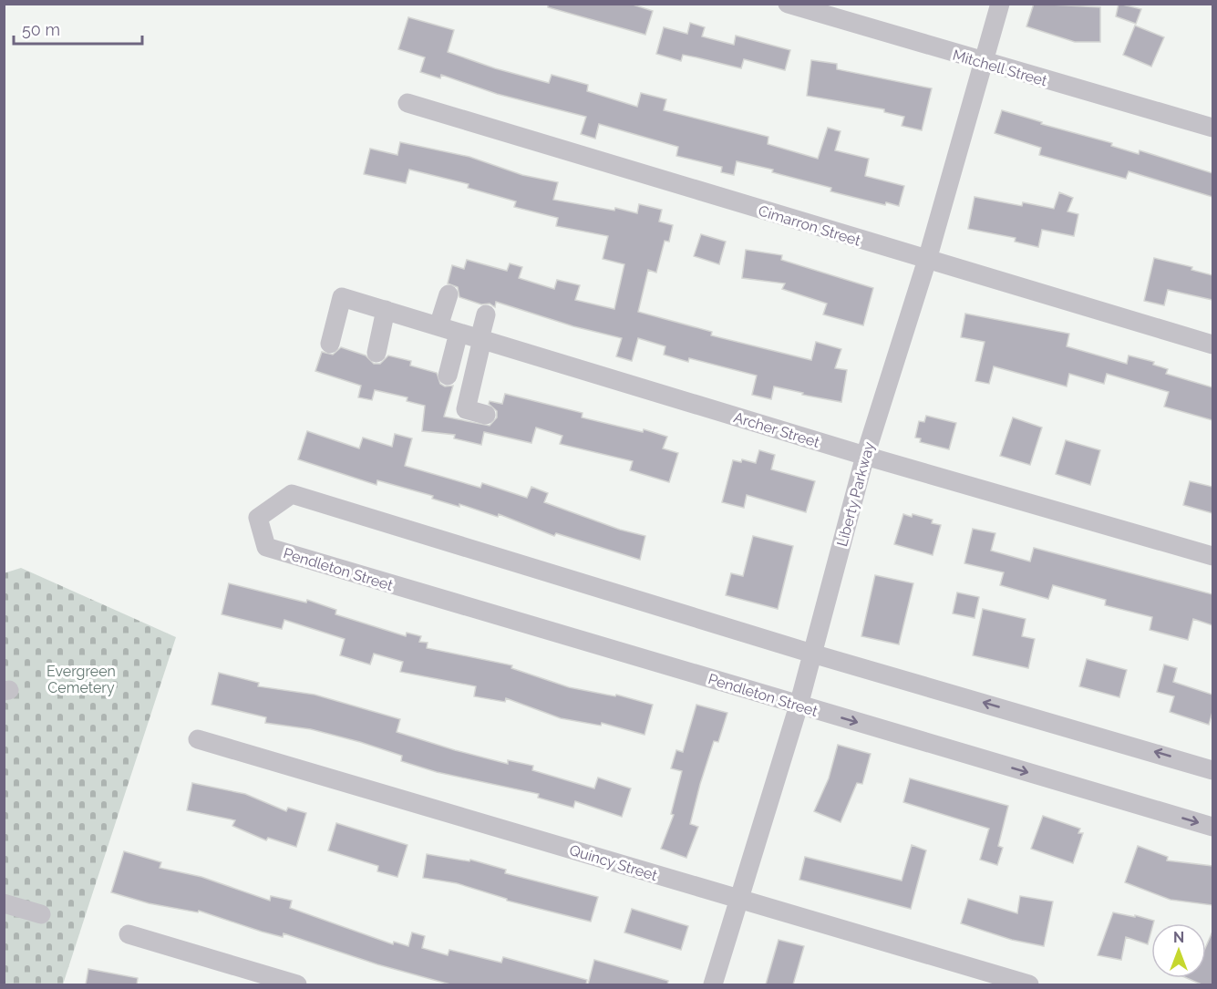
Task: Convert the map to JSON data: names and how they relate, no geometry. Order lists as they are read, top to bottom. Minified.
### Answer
{"streets":{"street":["Mitchell Street","Cimarron Street","Archer Street","Liberty Parkway","Pendleton Street","Quincy Street"]},"crossings":[["Mitchell Street","Liberty Parkway"],["Cimarron Street","Liberty Parkway"],["Archer Street","Liberty Parkway"],["Liberty Parkway","Pendleton Street"],["Liberty Parkway","Quincy Street"]],"parks":["Evergreen Cemetery"],"scale_bar":"50 m","north":"top"}
